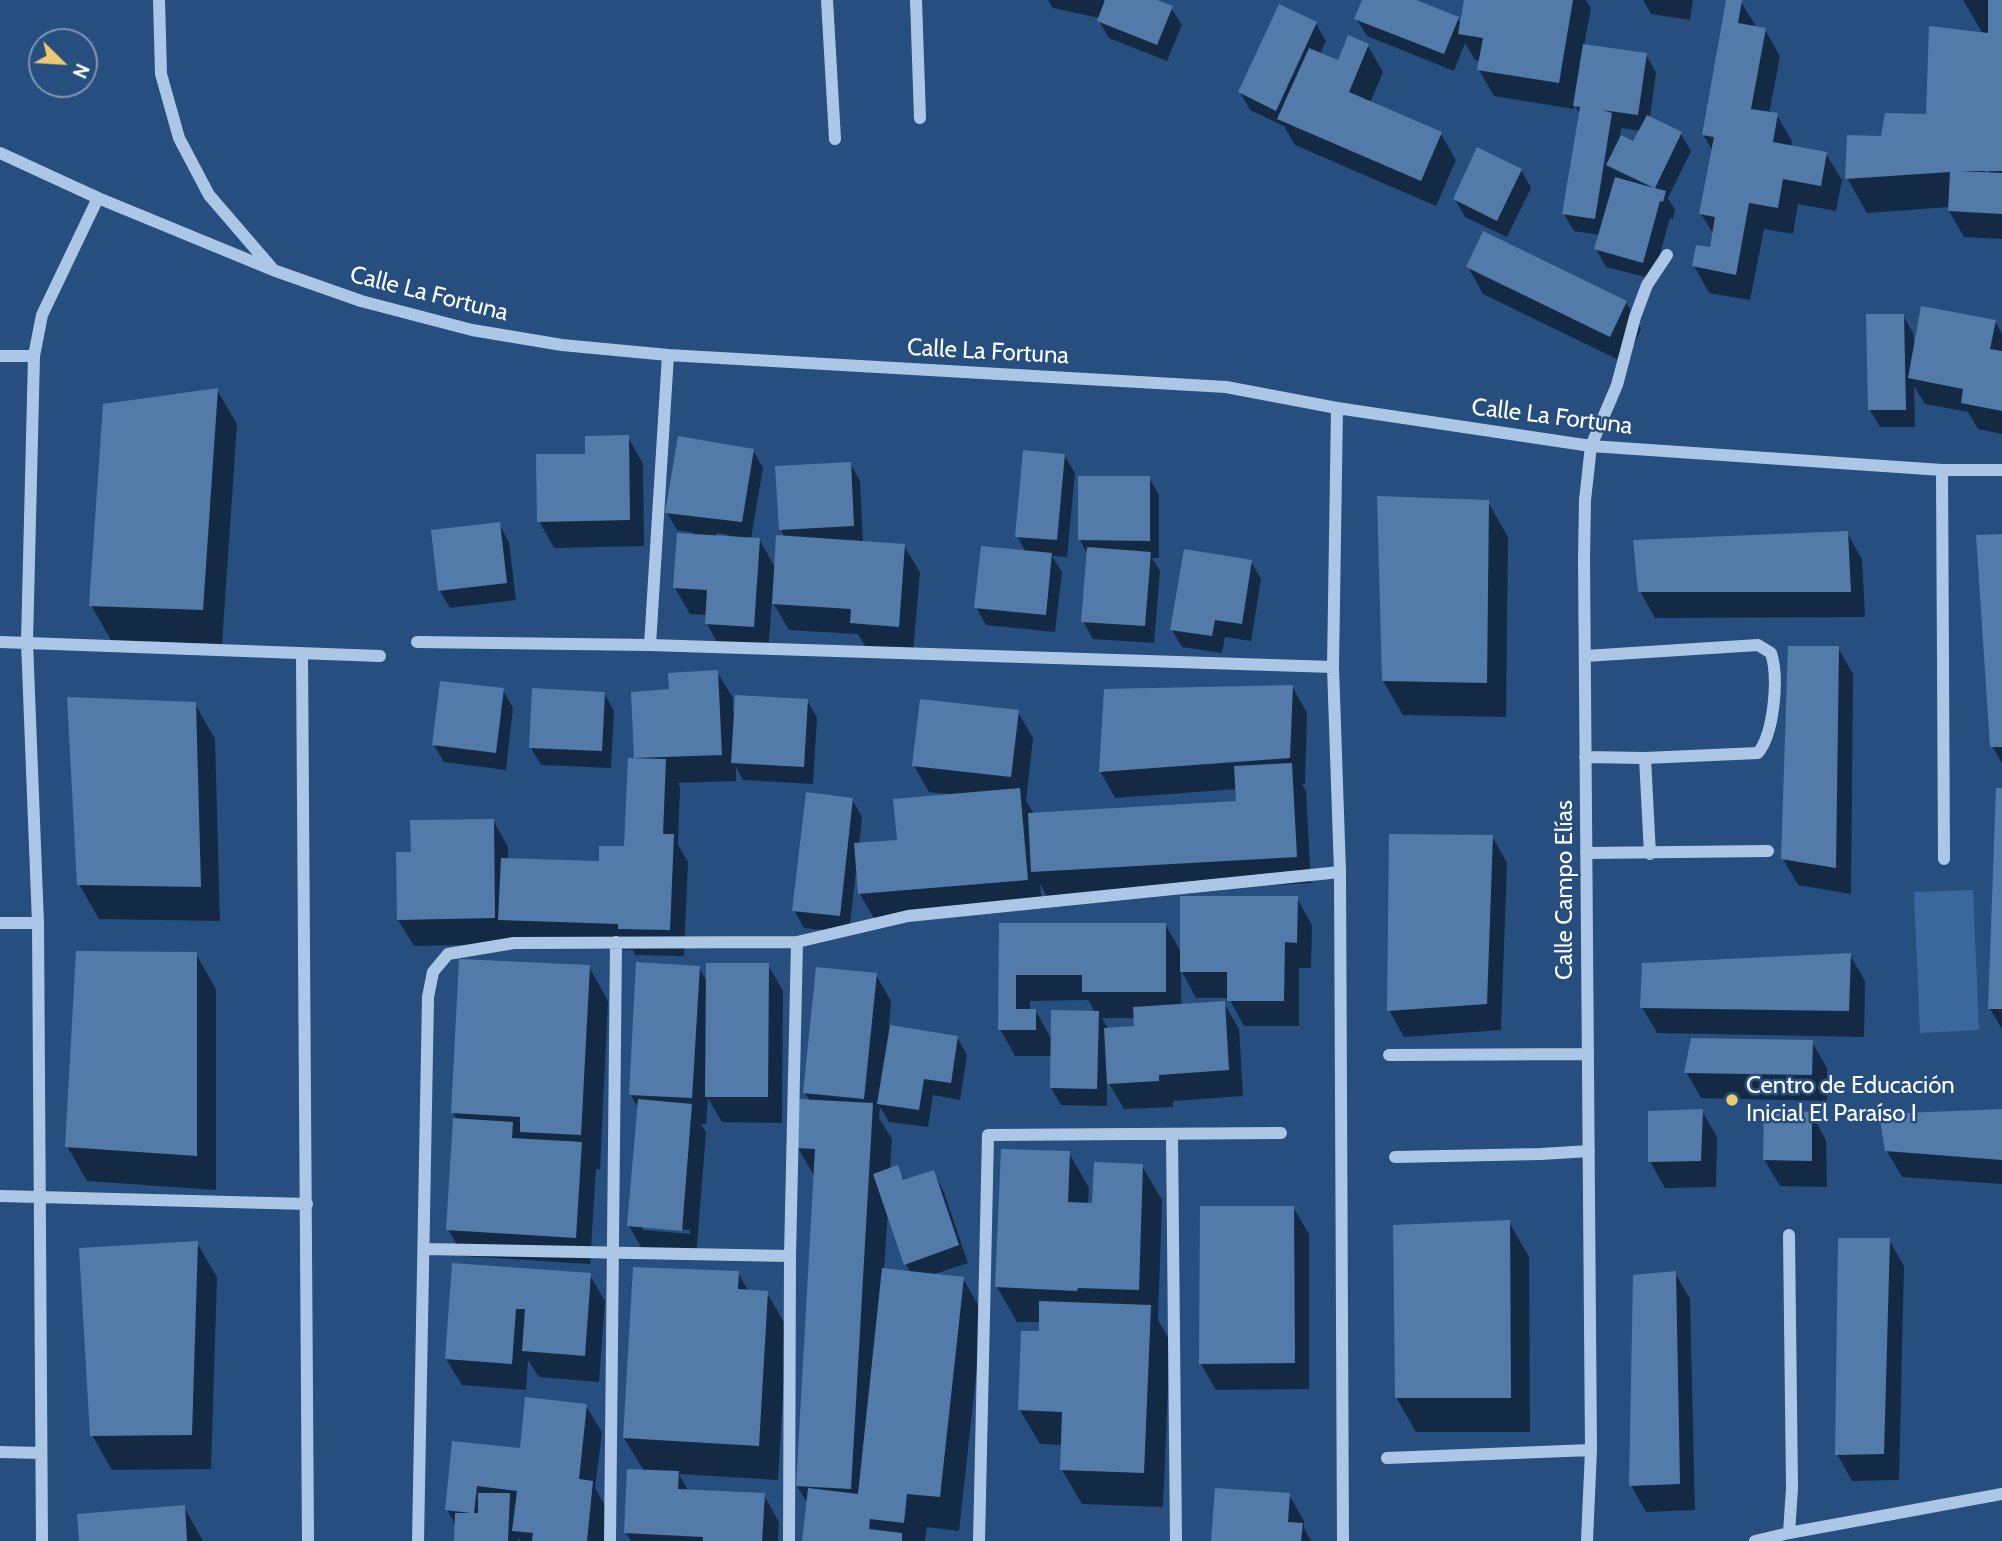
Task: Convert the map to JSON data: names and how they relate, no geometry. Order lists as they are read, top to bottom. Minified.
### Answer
{"streets":{"street":["Calle La Fortuna","Calle Campo Elías"]},"crossings":[["Calle La Fortuna","Calle Campo Elías"]],"places":["Centro de Educación Inicial El Paraíso I"],"north":"bottom right"}
